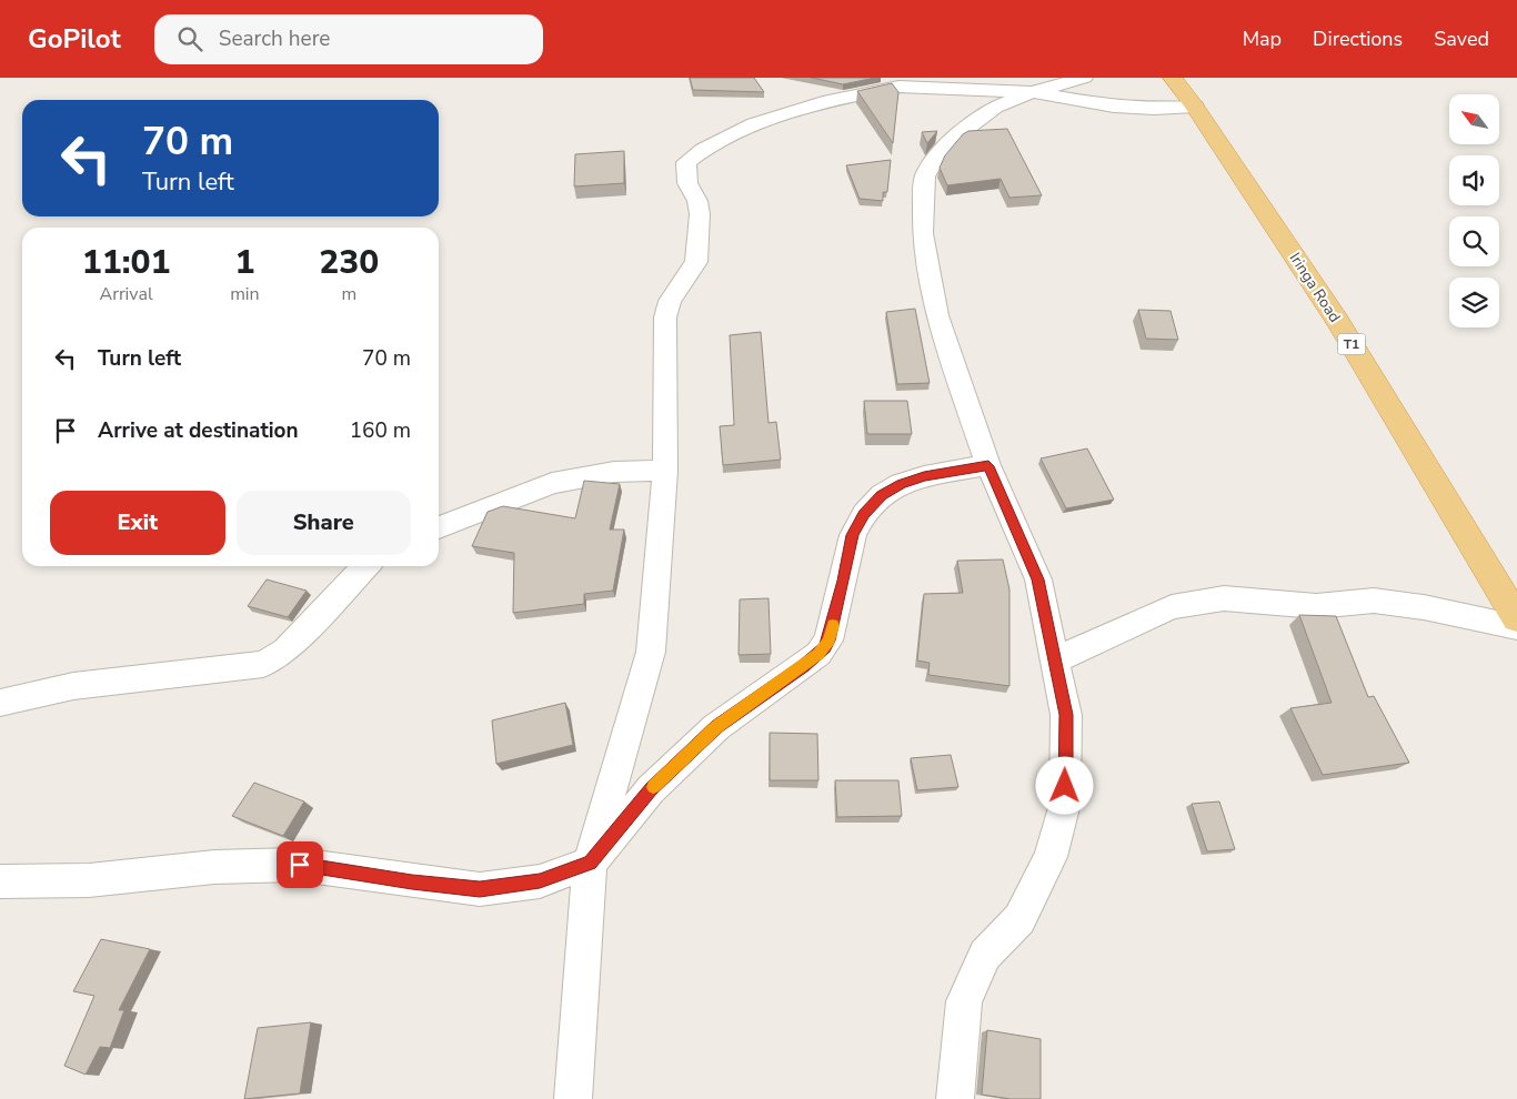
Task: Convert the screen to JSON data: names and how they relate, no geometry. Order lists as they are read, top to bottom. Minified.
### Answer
{"streets":{"highway":["Iringa Road","T1"]},"north":"top left","page":{"header":"GoPilot","search":"Search here","nav":["Map","Directions","Saved"],"turn":["70 m","Turn left"],"eta":["11:01","Arrival","1","min","230","m"],"list":[{"name":"Turn left","value":"70 m"},{"name":"Arrive at destination","value":"160 m"}],"buttons":["Exit","Share"]}}
